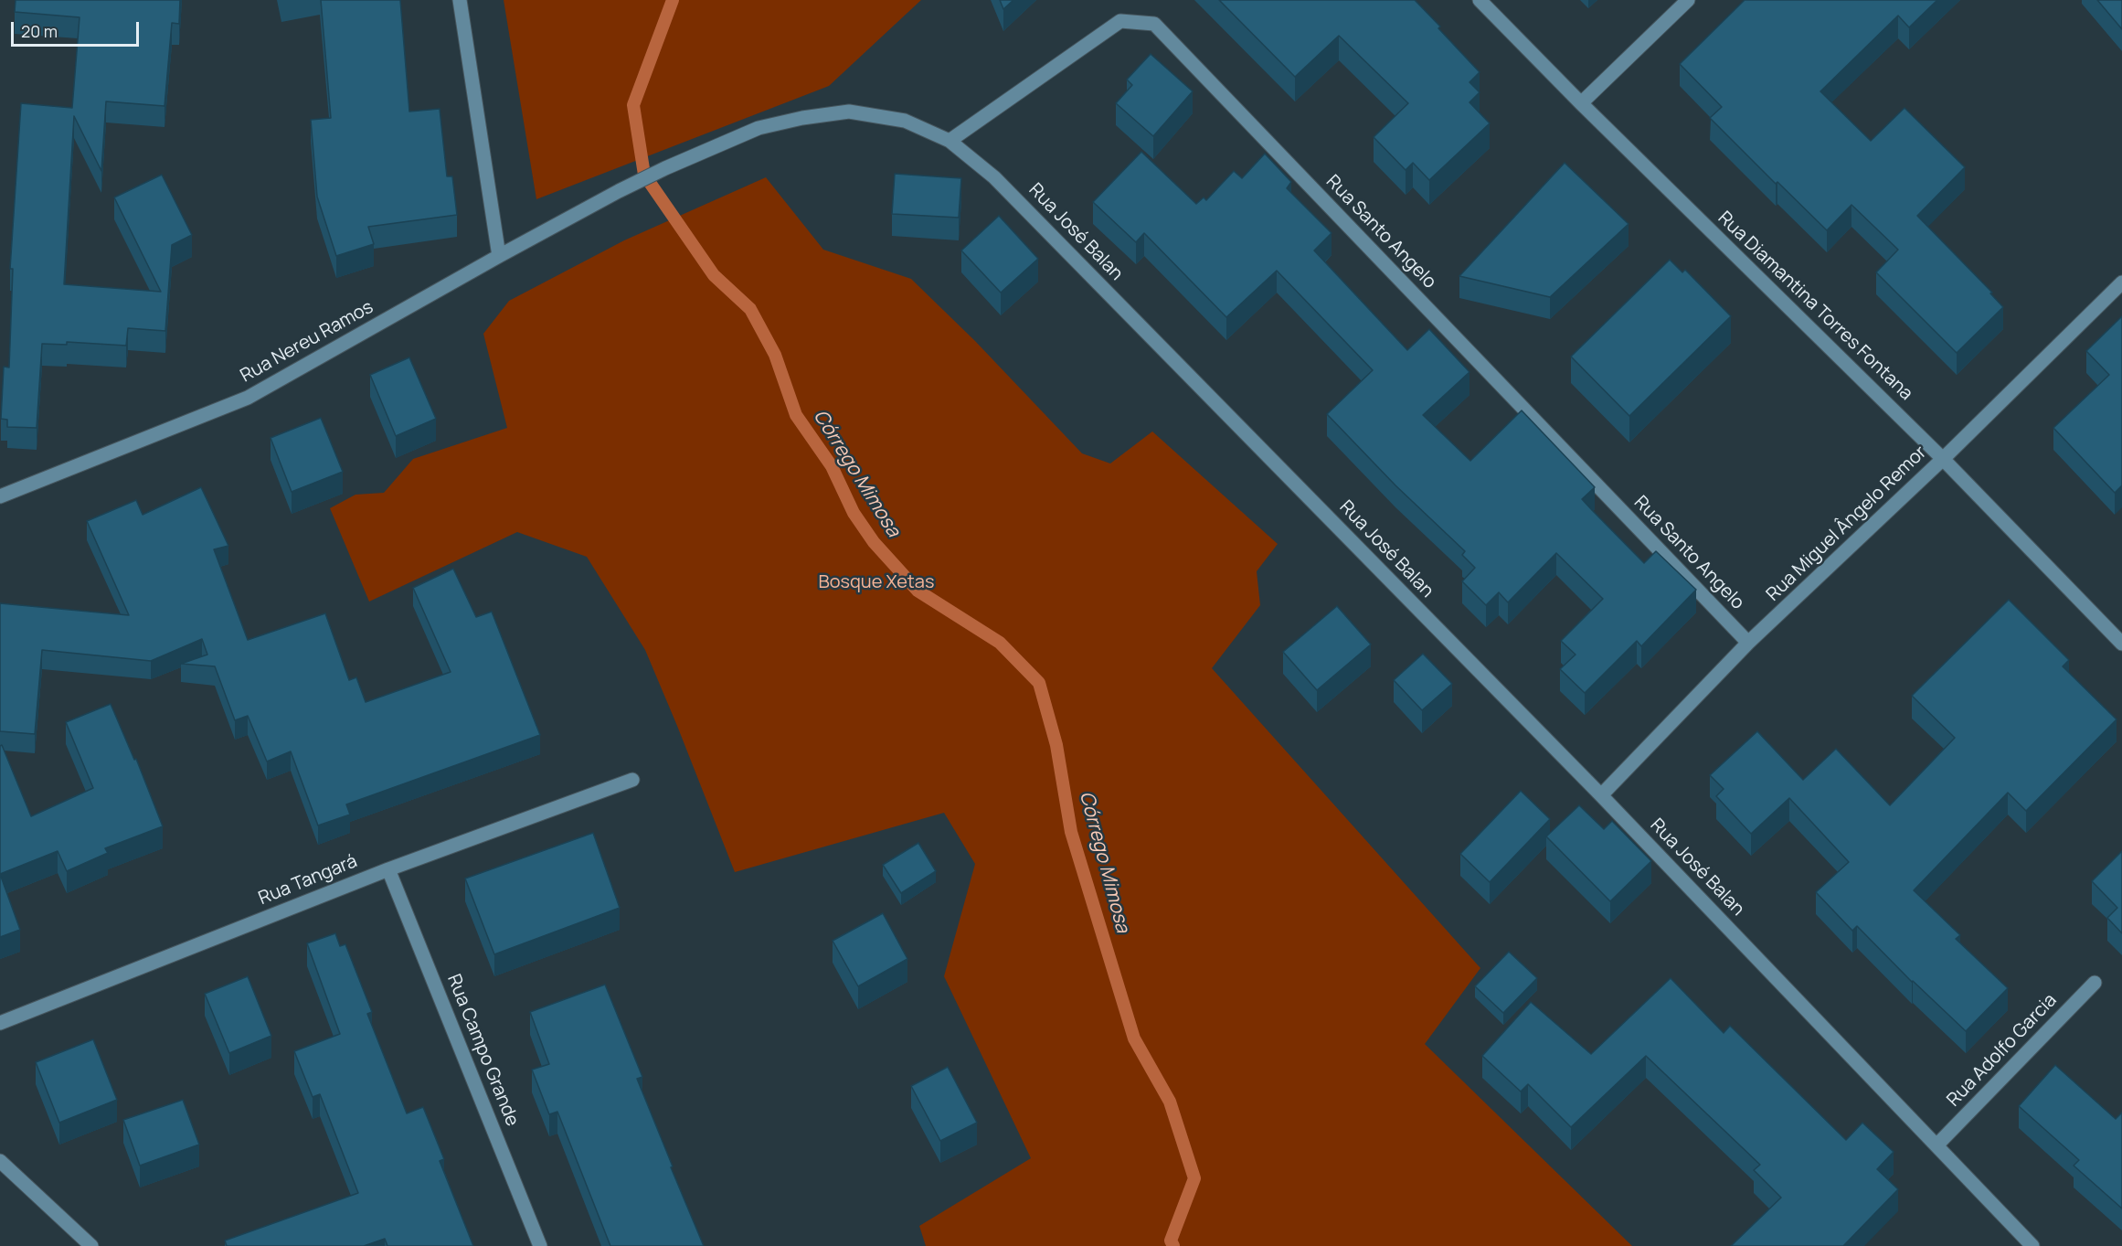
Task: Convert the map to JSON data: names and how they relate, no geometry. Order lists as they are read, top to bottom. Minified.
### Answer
{"streets":{"street":["Rua José Balan","Rua Santo Angelo","Rua Diamantina Torres Fontana","Rua Nereu Ramos","Rua Miguel Ângelo Remor","Rua Tangará","Rua Campo Grande","Rua Adolfo Garcia"]},"crossings":[["Rua José Balan","Rua Santo Angelo"],["Rua José Balan","Rua Nereu Ramos"],["Rua José Balan","Rua Miguel Ângelo Remor"],["Rua José Balan","Rua Adolfo Garcia"],["Rua Santo Angelo","Rua Miguel Ângelo Remor"],["Rua Diamantina Torres Fontana","Rua Miguel Ângelo Remor"],["Rua Tangará","Rua Campo Grande"]],"water":["Córrego Mimosa"],"parks":["Bosque Xetas"],"scale_bar":"20 m"}
